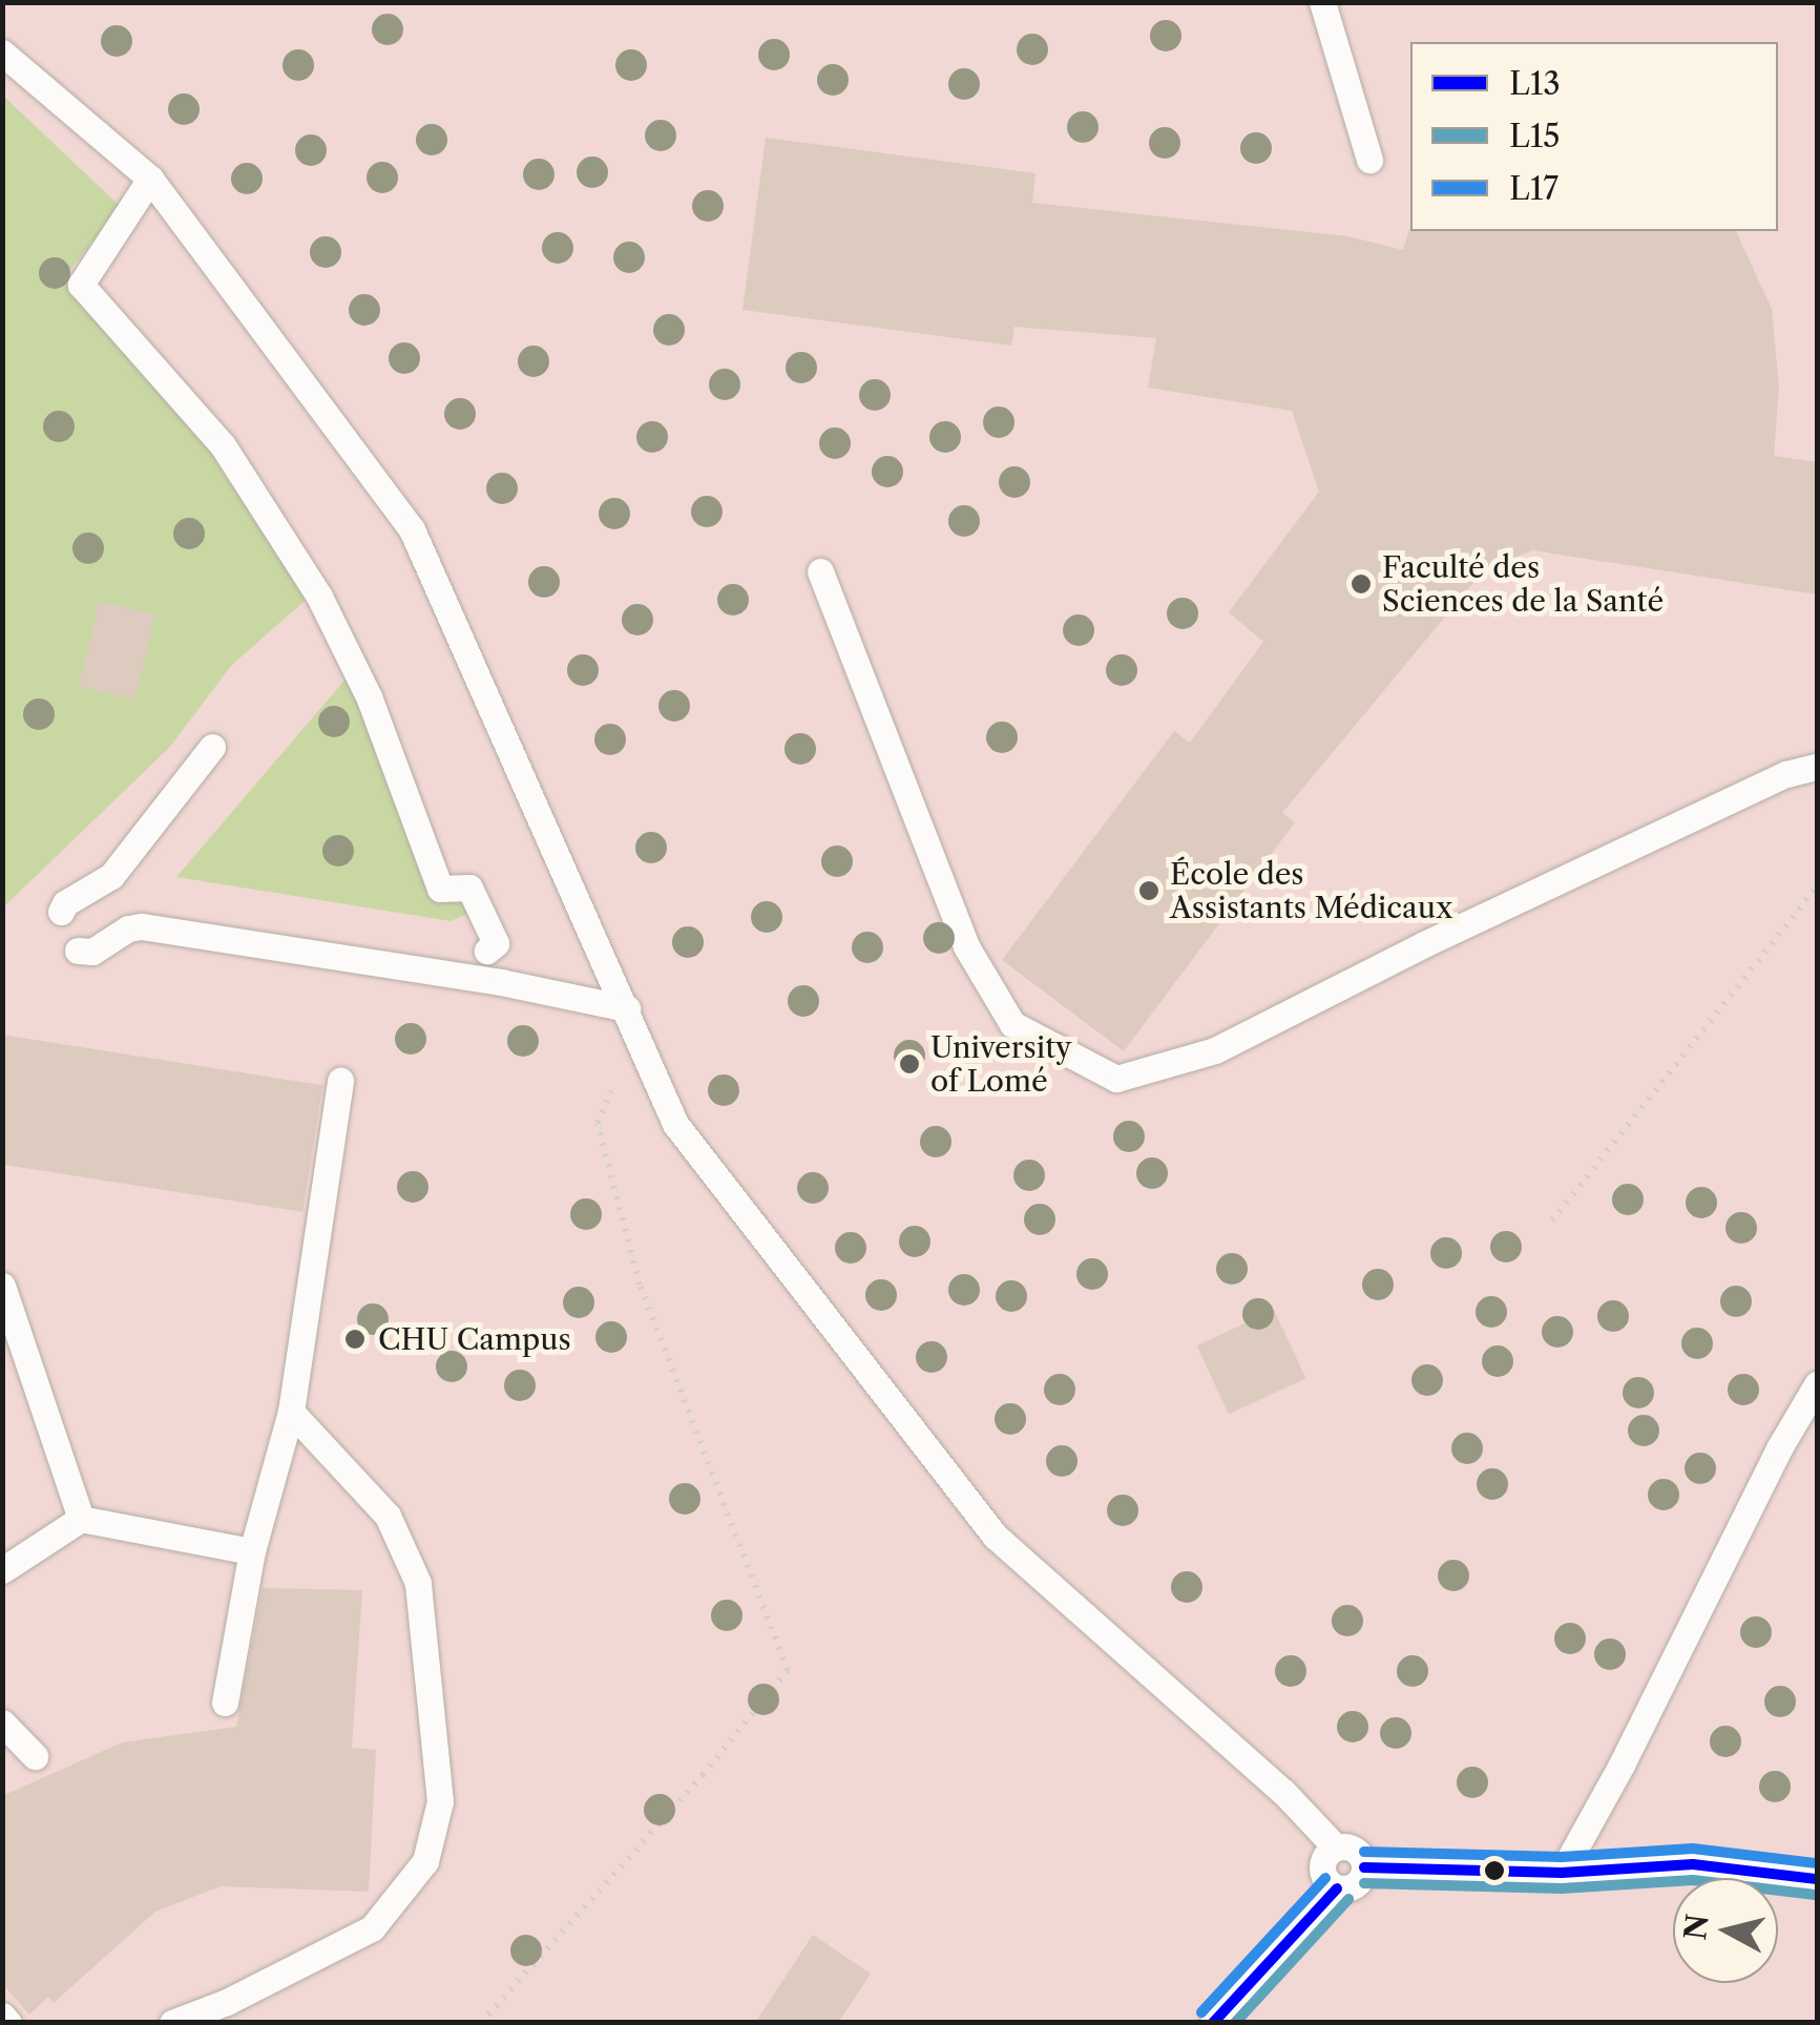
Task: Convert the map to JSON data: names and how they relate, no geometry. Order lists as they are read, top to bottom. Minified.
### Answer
{"places":["Faculté des Sciences de la Santé","École des Assistants Médicaux","University of Lomé","CHU Campus"],"lines":["transit line L17","transit line L13","transit line L15"],"legend":["L13","L15","L17"],"north":"left"}
